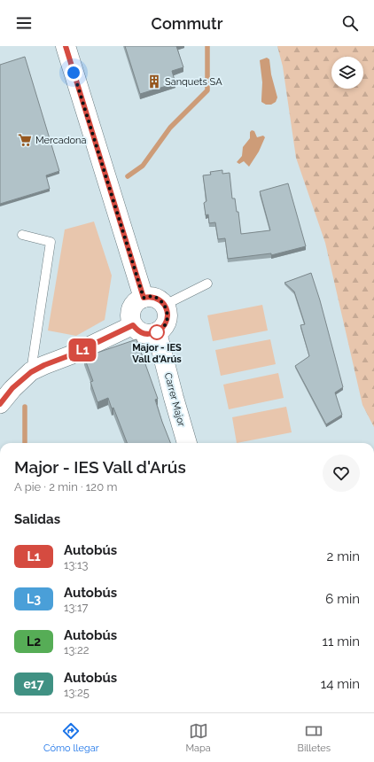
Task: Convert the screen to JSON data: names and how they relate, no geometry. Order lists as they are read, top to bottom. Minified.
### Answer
{"streets":{"street":["Carrer Major"]},"places":{"building":["Sanquets SA"],"supermarket":["Mercadona"],"other":["Major - IES Vall d'Arús"]},"lines":["bus line L1"],"page":{"header":"Commutr","on_map":"L1","heading":[["Major - IES Vall d'Arús","A pie · 2 min · 120 m"],"Salidas"],"list":[{"mark":"L1","name":"Autobús","note":"13:13","value":"2 min"},{"mark":"L3","name":"Autobús","note":"13:17","value":"6 min"},{"mark":"L2","name":"Autobús","note":"13:22","value":"11 min"},{"mark":"e17","name":"Autobús","note":"13:25","value":"14 min"}],"tabs":["Cómo llegar","Mapa","Billetes"]}}
